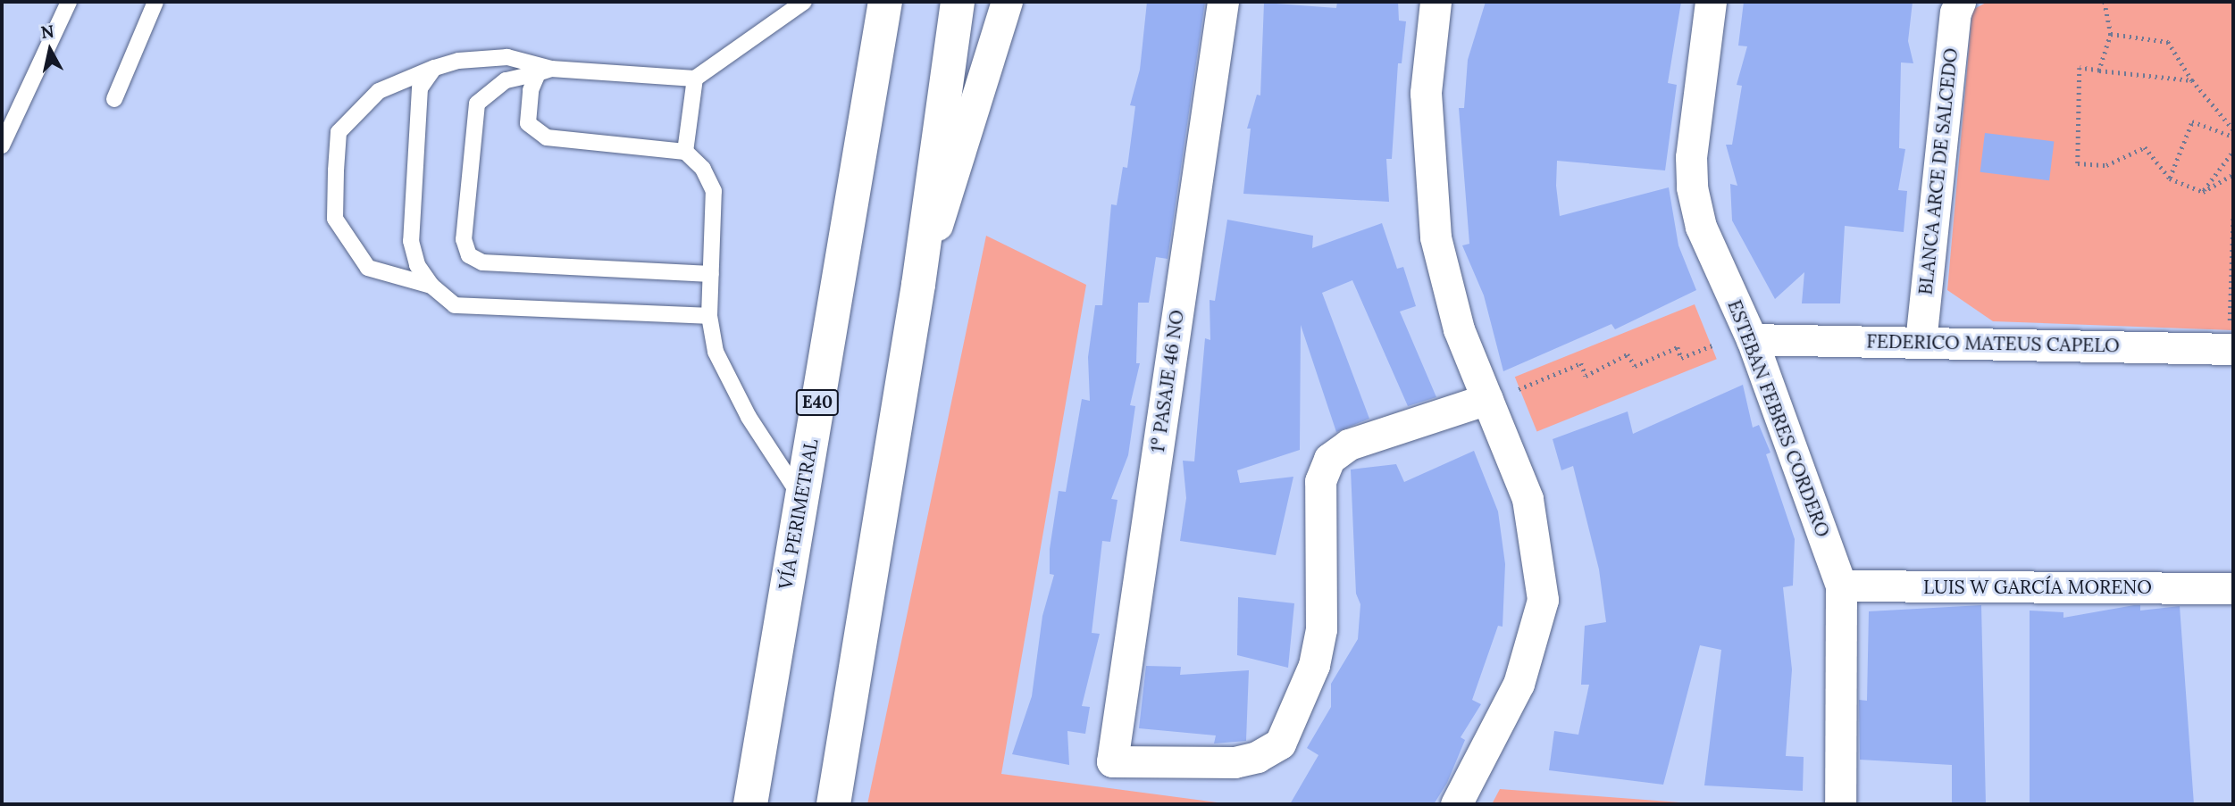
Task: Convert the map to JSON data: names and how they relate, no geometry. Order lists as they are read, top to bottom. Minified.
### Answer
{"streets":{"highway":["E40","VÍA PERIMETRAL"],"street":["BLANCA ARCE DE SALCEDO","FEDERICO MATEUS CAPELO","1° PASAJE 46 NO","ESTEBAN FEBRES CORDERO","LUIS W GARCÍA MORENO"]},"crossings":[["BLANCA ARCE DE SALCEDO","FEDERICO MATEUS CAPELO"],["FEDERICO MATEUS CAPELO","ESTEBAN FEBRES CORDERO"],["ESTEBAN FEBRES CORDERO","LUIS W GARCÍA MORENO"]],"north":"top"}
